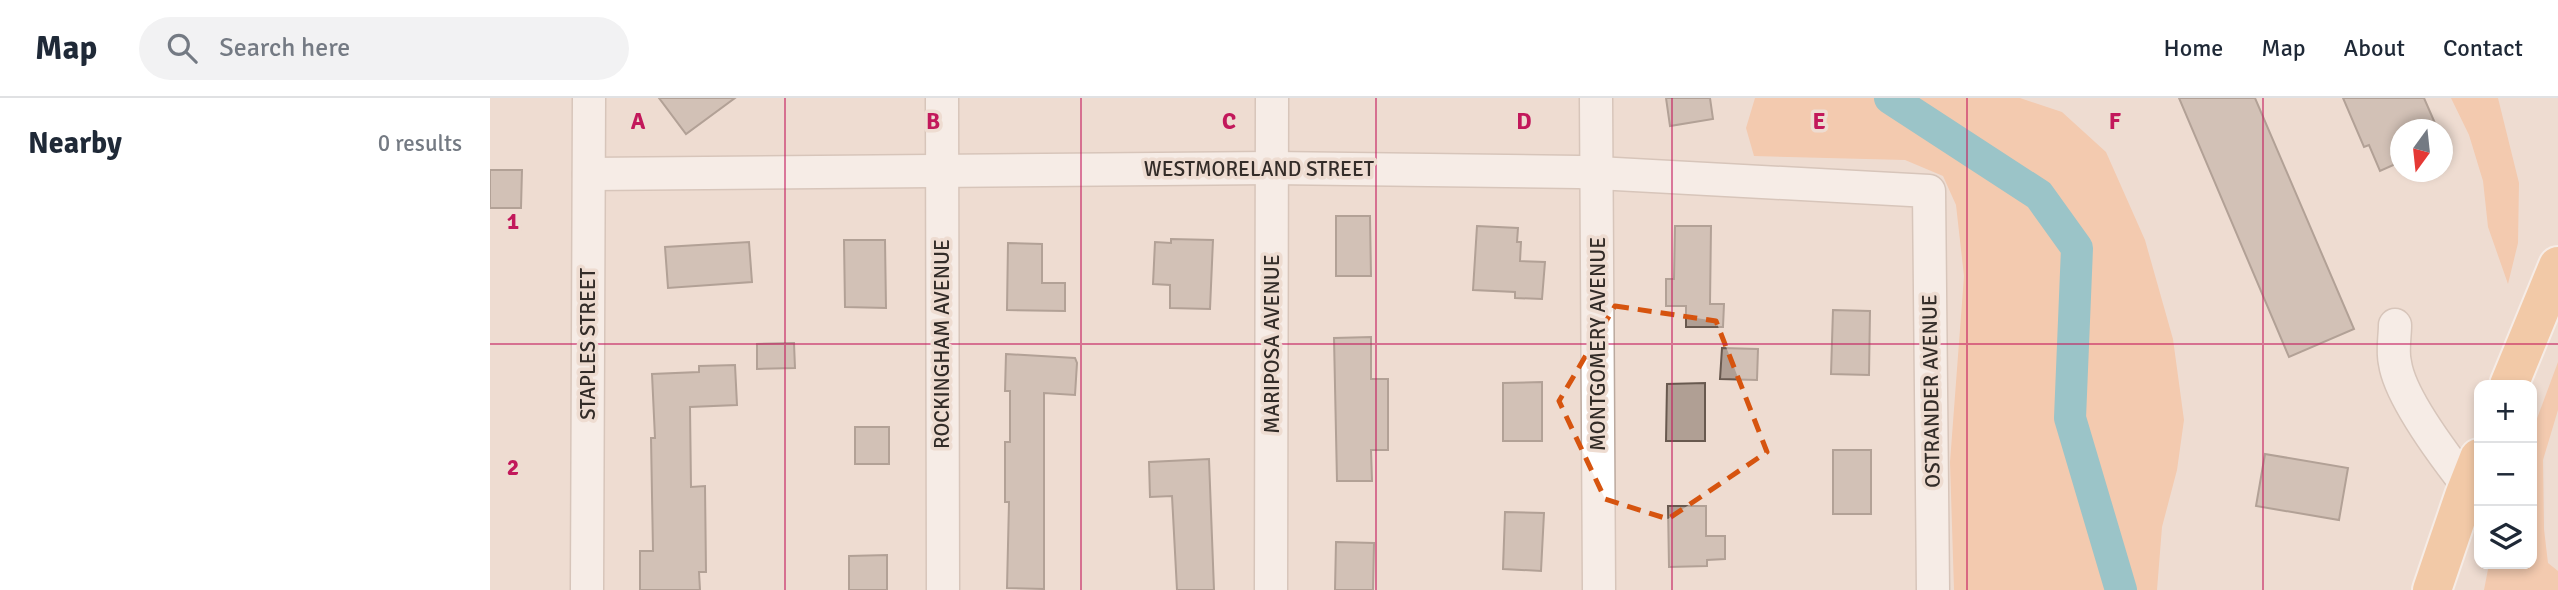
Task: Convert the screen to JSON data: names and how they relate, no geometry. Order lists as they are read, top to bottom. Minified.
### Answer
{"streets":{"street":["WESTMORELAND STREET","STAPLES STREET","ROCKINGHAM AVENUE","MARIPOSA AVENUE","MONTGOMERY AVENUE","OSTRANDER AVENUE"]},"crossings":[["WESTMORELAND STREET","STAPLES STREET"],["WESTMORELAND STREET","ROCKINGHAM AVENUE"],["WESTMORELAND STREET","MARIPOSA AVENUE"],["WESTMORELAND STREET","MONTGOMERY AVENUE"],["WESTMORELAND STREET","OSTRANDER AVENUE"]],"north":"bottom","page":{"header":"Map","search":"Search here","nav":["Home","Map","About","Contact"],"heading":["Nearby","0 results"],"map_buttons":["+","−"]},"grid":{"columns":["A","B","C","D","E","F"],"rows":["1","2"]}}
